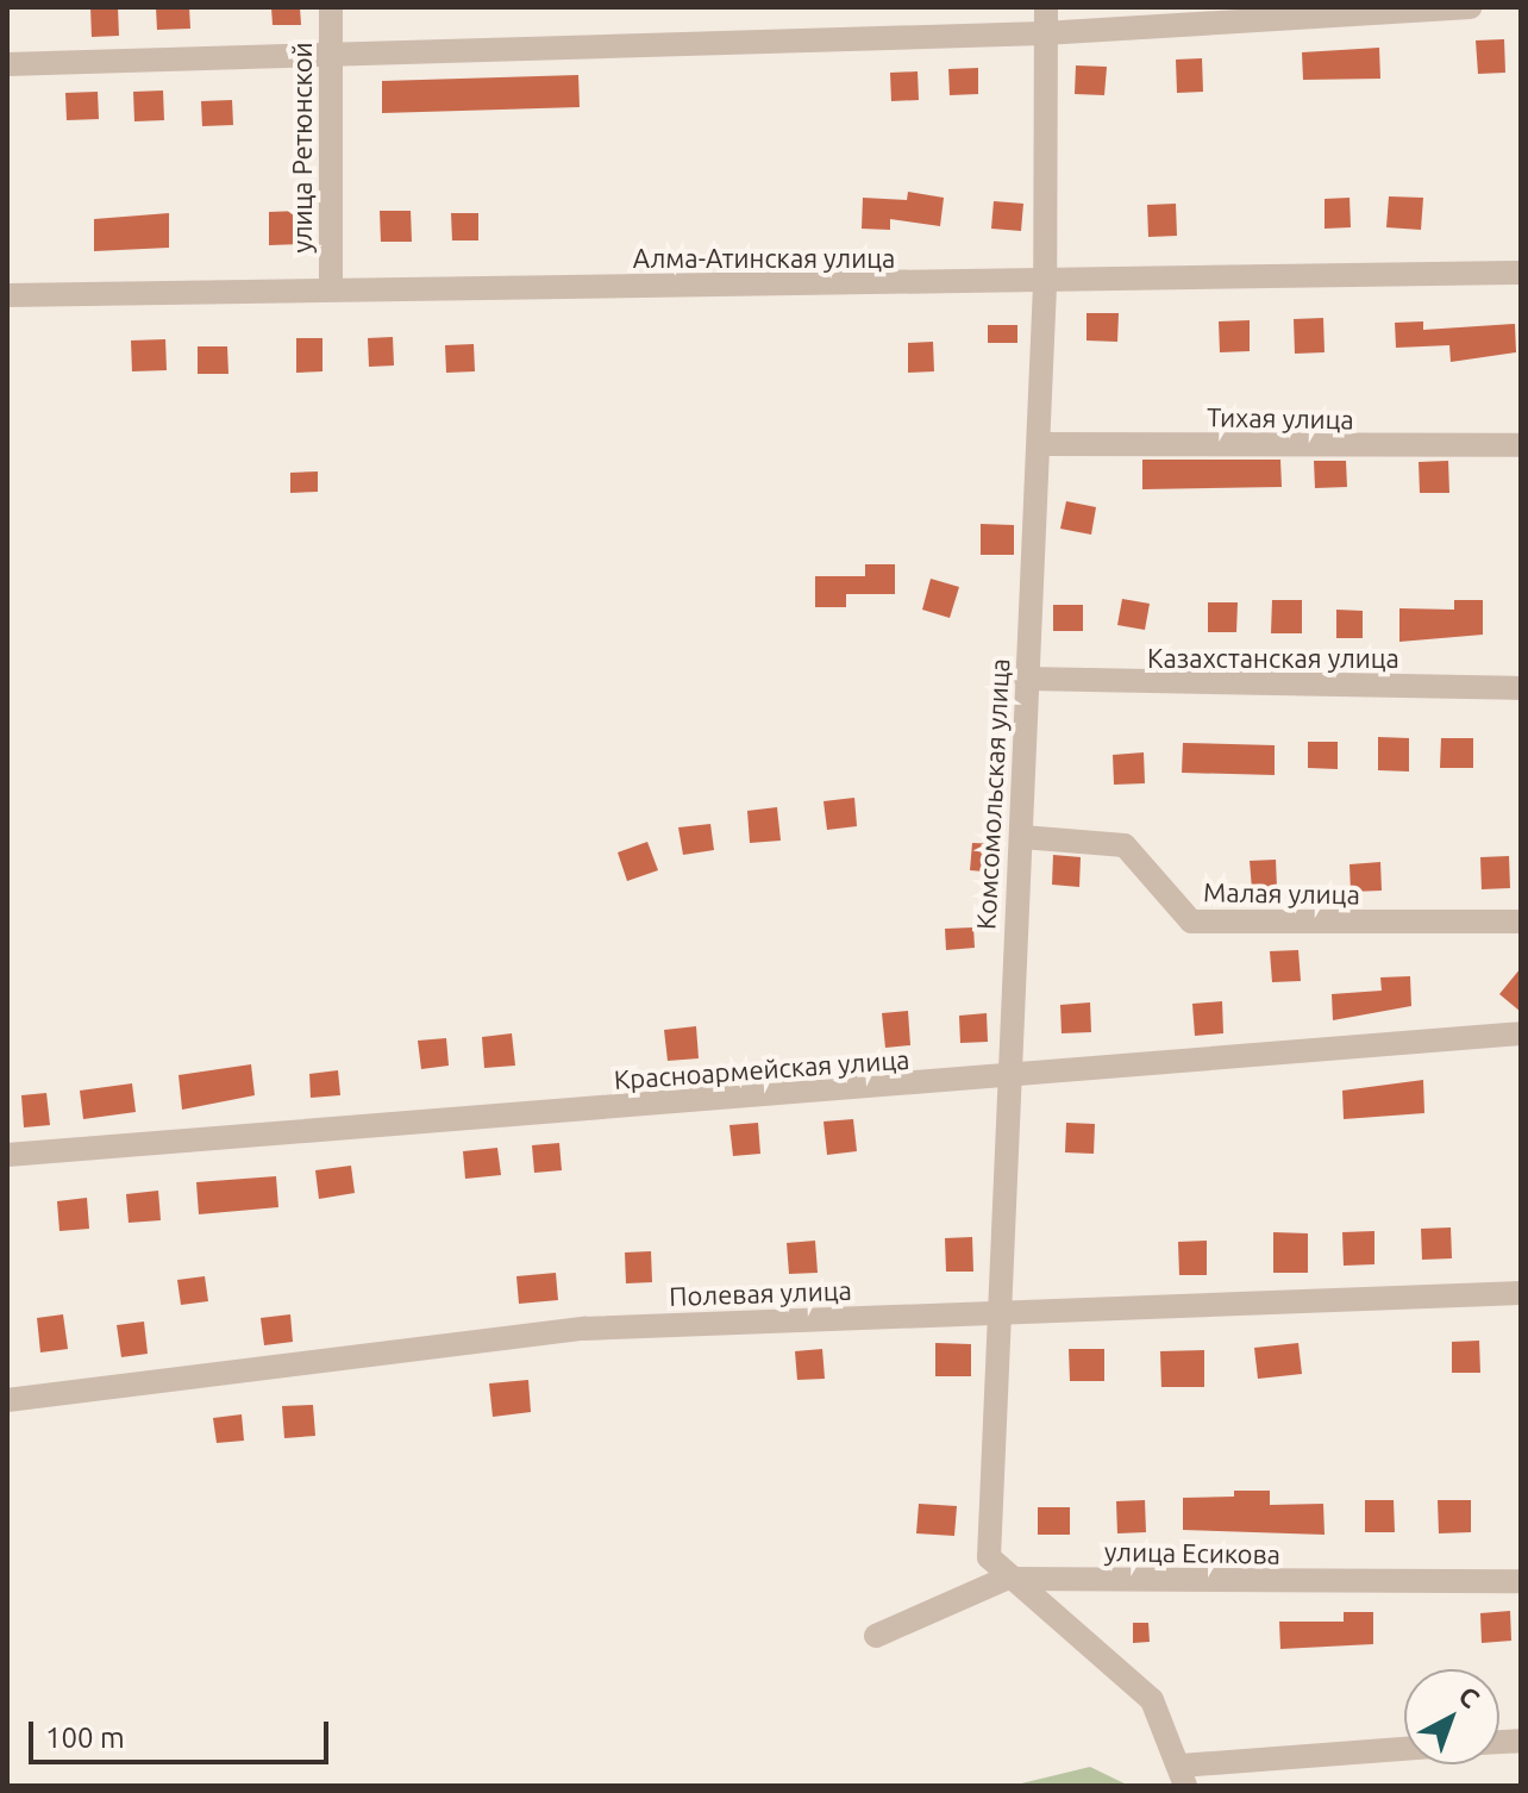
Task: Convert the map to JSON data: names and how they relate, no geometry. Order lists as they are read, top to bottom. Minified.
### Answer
{"streets":{"street":["улица Ретюнской","Алма-Атинская улица","Тихая улица","Казахстанская улица","Комсомольская улица","Малая улица","Красноармейская улица","Полевая улица","улица Есикова"]},"crossings":[["улица Ретюнской","Алма-Атинская улица"],["Алма-Атинская улица","Комсомольская улица"],["Тихая улица","Комсомольская улица"],["Казахстанская улица","Комсомольская улица"],["Комсомольская улица","Малая улица"],["Комсомольская улица","Красноармейская улица"],["Комсомольская улица","Полевая улица"],["Комсомольская улица","улица Есикова"]],"scale_bar":"100 m","north":"top right"}
